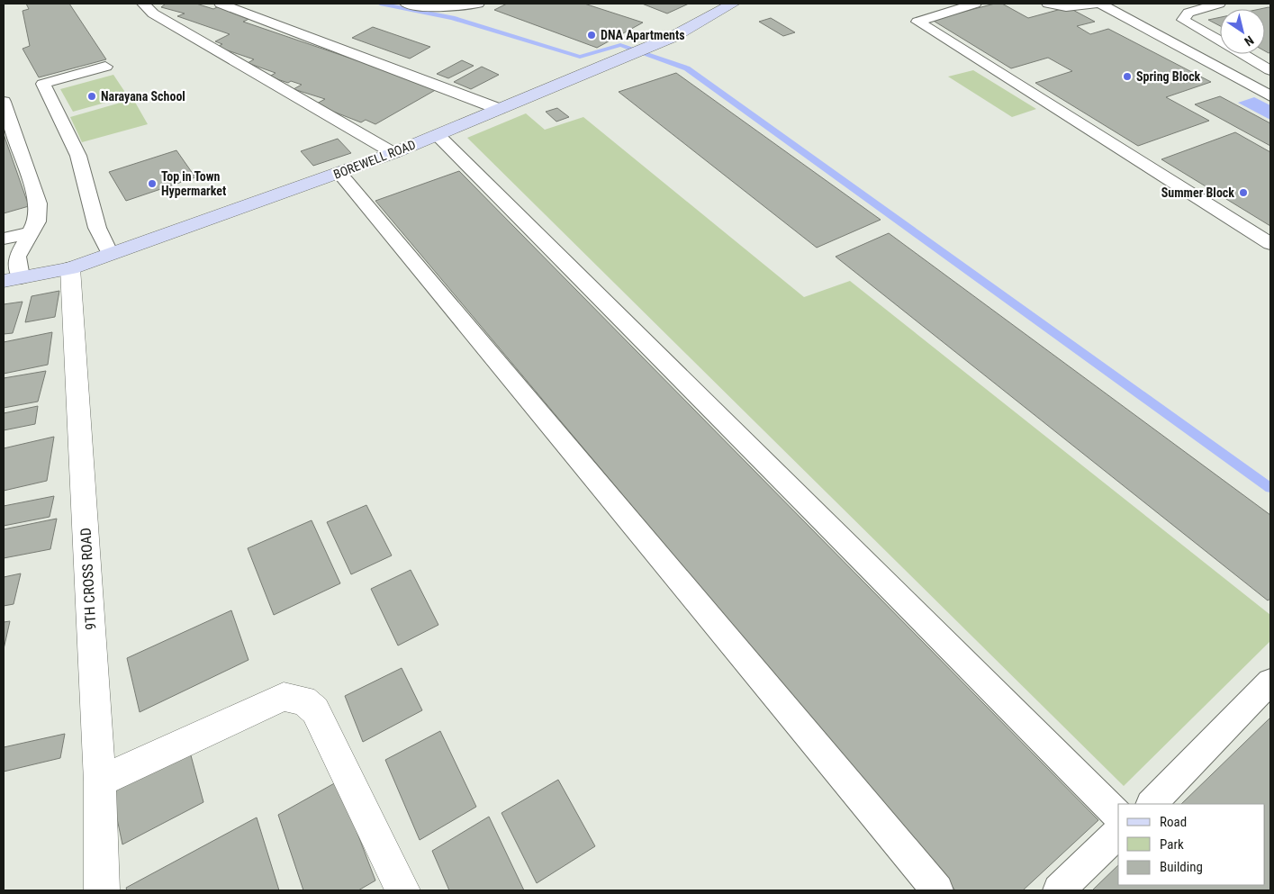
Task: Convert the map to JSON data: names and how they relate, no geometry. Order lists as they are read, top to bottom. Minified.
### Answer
{"streets":{"street":["BOREWELL ROAD","9TH CROSS ROAD"]},"crossings":[["BOREWELL ROAD","9TH CROSS ROAD"]],"places":["DNA Apartments","Spring Block","Narayana School","Top in Town Hypermarket","Summer Block"],"legend":["Road","Park","Building"],"north":"bottom right"}
